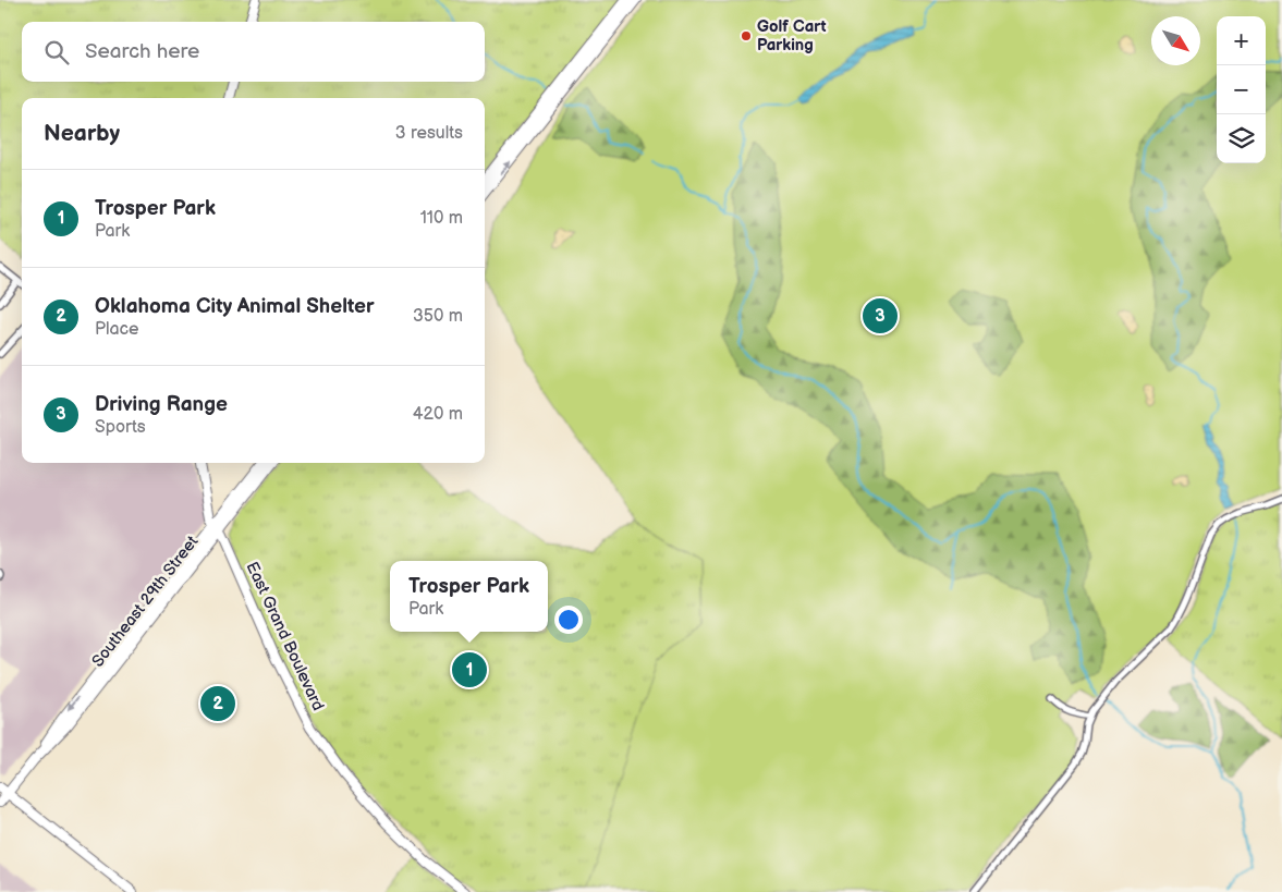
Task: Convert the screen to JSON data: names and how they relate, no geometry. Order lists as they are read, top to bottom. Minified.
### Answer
{"streets":{"main road":["Southeast 29th Street","East Grand Boulevard"]},"crossings":[["Southeast 29th Street","East Grand Boulevard"]],"places":["Golf Cart Parking"],"north":"bottom right","page":{"map_buttons":["+","−"],"search":"Search here","heading":["Nearby","3 results"],"list":[{"mark":"1","name":"Trosper Park","note":"Park","value":"110 m"},{"mark":"2","name":"Oklahoma City Animal Shelter","note":"Place","value":"350 m"},{"mark":"3","name":"Driving Range","note":"Sports","value":"420 m"}],"pins":["3","1","2"],"popup":["Trosper Park","Park"]}}
